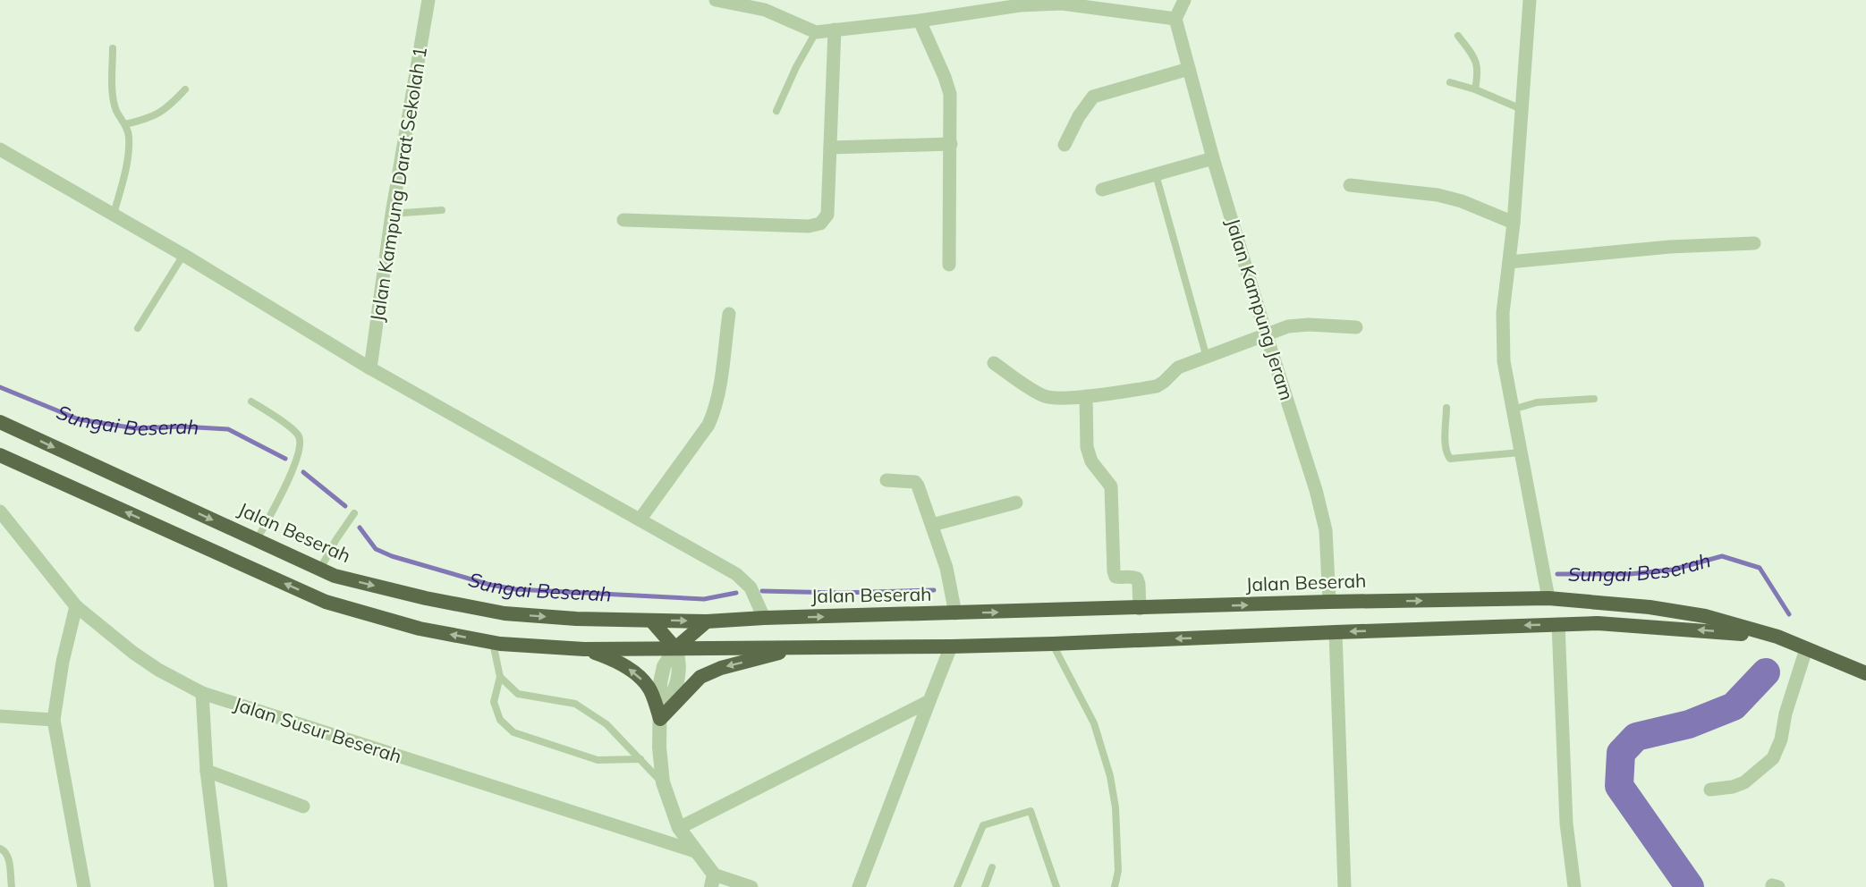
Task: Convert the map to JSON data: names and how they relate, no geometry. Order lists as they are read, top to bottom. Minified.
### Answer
{"streets":{"highway":["Jalan Beserah"],"street":["Jalan Kampung Darat Sekolah 1","Jalan Kampung Jeram","Jalan Susur Beserah"]},"crossings":[["Jalan Kampung Jeram","Jalan Beserah"]],"water":["Sungai Beserah"]}
